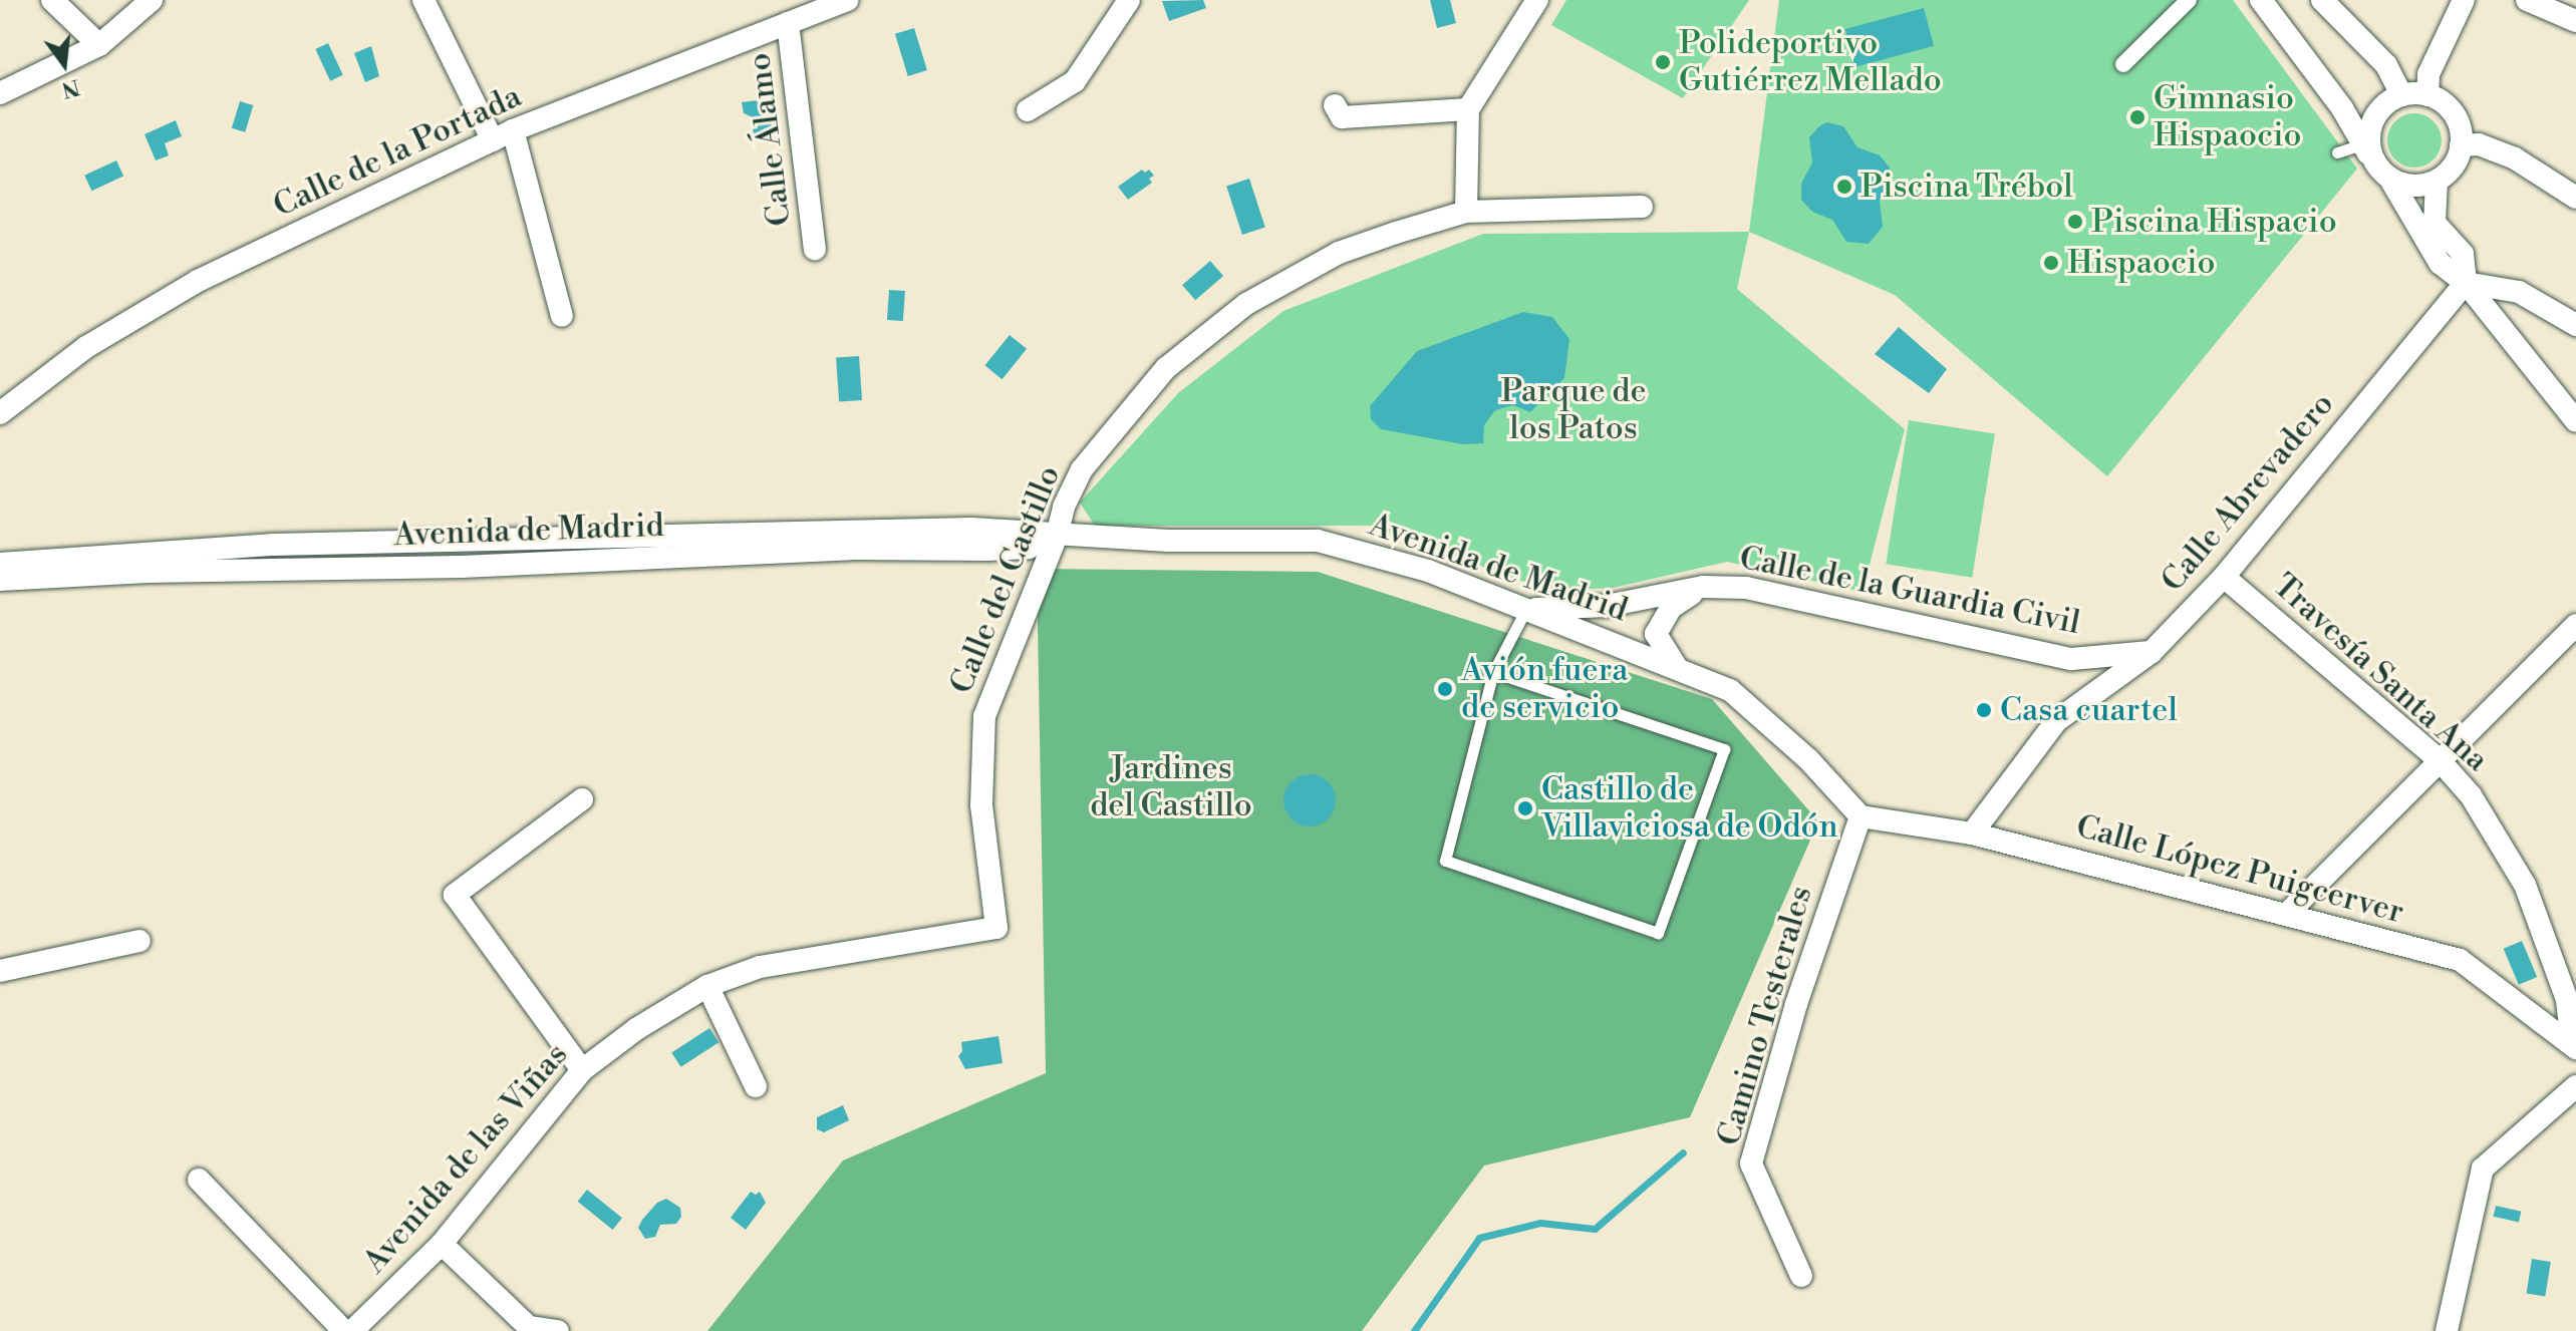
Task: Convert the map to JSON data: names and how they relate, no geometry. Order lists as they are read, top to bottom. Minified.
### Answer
{"streets":{"street":["Calle Álamo","Calle de la Portada","Calle Abrevadero","Avenida de Madrid","Calle del Castillo","Calle de la Guardia Civil","Travesía Santa Ana","Calle López Puigcerver","Camino Testerales","Avenida de las Viñas"]},"crossings":[["Calle Álamo","Calle de la Portada"],["Calle Abrevadero","Calle de la Guardia Civil"],["Calle Abrevadero","Travesía Santa Ana"],["Calle Abrevadero","Calle López Puigcerver"],["Avenida de Madrid","Calle del Castillo"],["Avenida de Madrid","Calle de la Guardia Civil"],["Avenida de Madrid","Calle López Puigcerver"],["Avenida de Madrid","Camino Testerales"],["Calle del Castillo","Avenida de las Viñas"],["Travesía Santa Ana","Calle López Puigcerver"],["Calle López Puigcerver","Camino Testerales"]],"parks":["Parque de los Patos","Jardines del Castillo"],"places":["Polideportivo Gutiérrez Mellado","Gimnasio Hispaocio","Piscina Trébol","Piscina Hispacio","Hispaocio","Avión fuera de servicio","Casa cuartel","Castillo de Villaviciosa de Odón"],"north":"bottom"}
